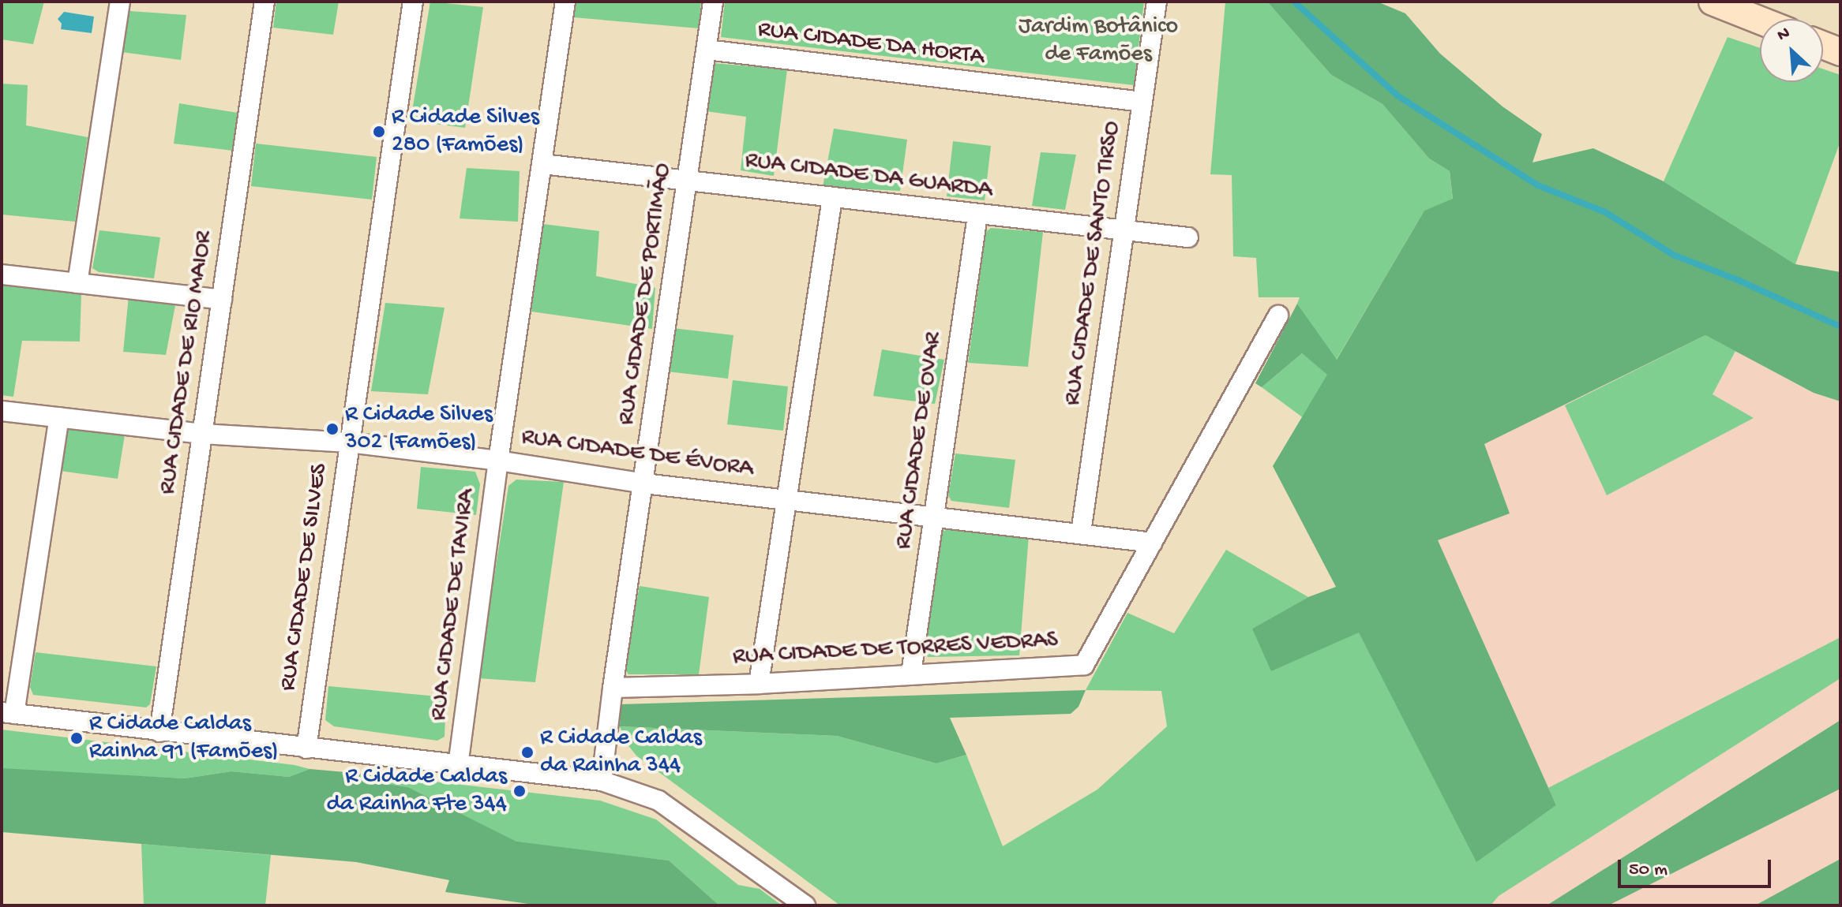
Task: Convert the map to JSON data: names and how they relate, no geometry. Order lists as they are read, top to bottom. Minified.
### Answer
{"streets":{"street":["RUA CIDADE DA HORTA","RUA CIDADE DA GUARDA","RUA CIDADE DE SANTO TIRSO","RUA CIDADE DE PORTIMÃO","RUA CIDADE DE RIO MAIOR","RUA CIDADE DE OVAR","RUA CIDADE DE ÉVORA","RUA CIDADE DE SILVES","RUA CIDADE DE TAVIRA","RUA CIDADE DE TORRES VEDRAS"]},"crossings":[["RUA CIDADE DA HORTA","RUA CIDADE DE SANTO TIRSO"],["RUA CIDADE DA HORTA","RUA CIDADE DE PORTIMÃO"],["RUA CIDADE DA GUARDA","RUA CIDADE DE SANTO TIRSO"],["RUA CIDADE DA GUARDA","RUA CIDADE DE PORTIMÃO"],["RUA CIDADE DA GUARDA","RUA CIDADE DE OVAR"],["RUA CIDADE DA GUARDA","RUA CIDADE DE TAVIRA"],["RUA CIDADE DE SANTO TIRSO","RUA CIDADE DE ÉVORA"],["RUA CIDADE DE PORTIMÃO","RUA CIDADE DE ÉVORA"],["RUA CIDADE DE PORTIMÃO","RUA CIDADE DE TORRES VEDRAS"],["RUA CIDADE DE RIO MAIOR","RUA CIDADE DE ÉVORA"],["RUA CIDADE DE OVAR","RUA CIDADE DE ÉVORA"],["RUA CIDADE DE OVAR","RUA CIDADE DE TORRES VEDRAS"],["RUA CIDADE DE ÉVORA","RUA CIDADE DE SILVES"],["RUA CIDADE DE ÉVORA","RUA CIDADE DE TAVIRA"],["RUA CIDADE DE ÉVORA","RUA CIDADE DE TORRES VEDRAS"]],"parks":["Jardim Botânico de Famões"],"places":["R Cidade Silves 280 (Famões)","R Cidade Silves 302 (Famões)","R Cidade Caldas Rainha 91 (Famões)","R Cidade Caldas da Rainha 344","R Cidade Caldas da Rainha Fte 344"],"scale_bar":"50 m","north":"top left"}
